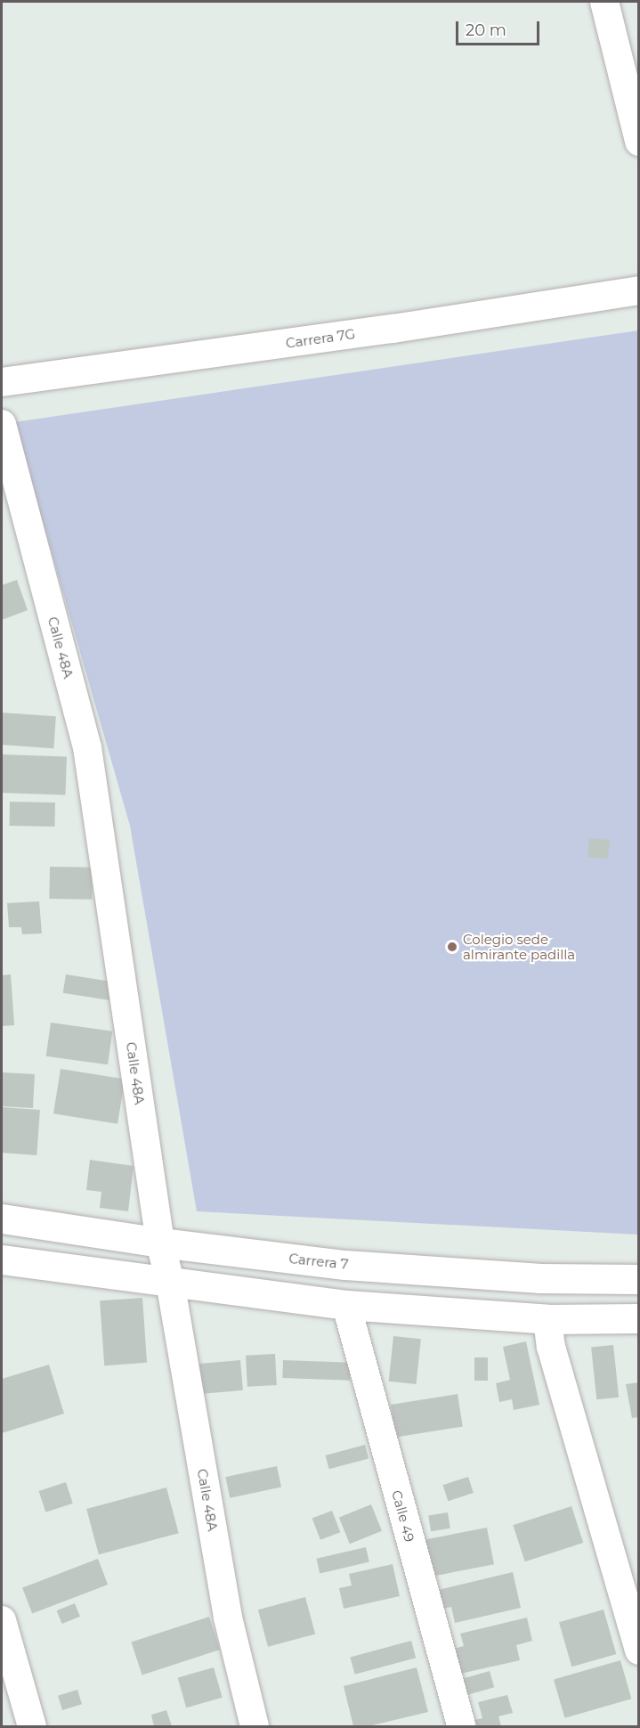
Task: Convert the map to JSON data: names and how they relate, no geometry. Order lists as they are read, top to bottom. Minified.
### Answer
{"streets":{"street":["Carrera 7G","Calle 48A","Carrera 7","Calle 49"]},"crossings":[["Calle 48A","Carrera 7"]],"places":["Colegio sede almirante padilla"],"scale_bar":"20 m"}
